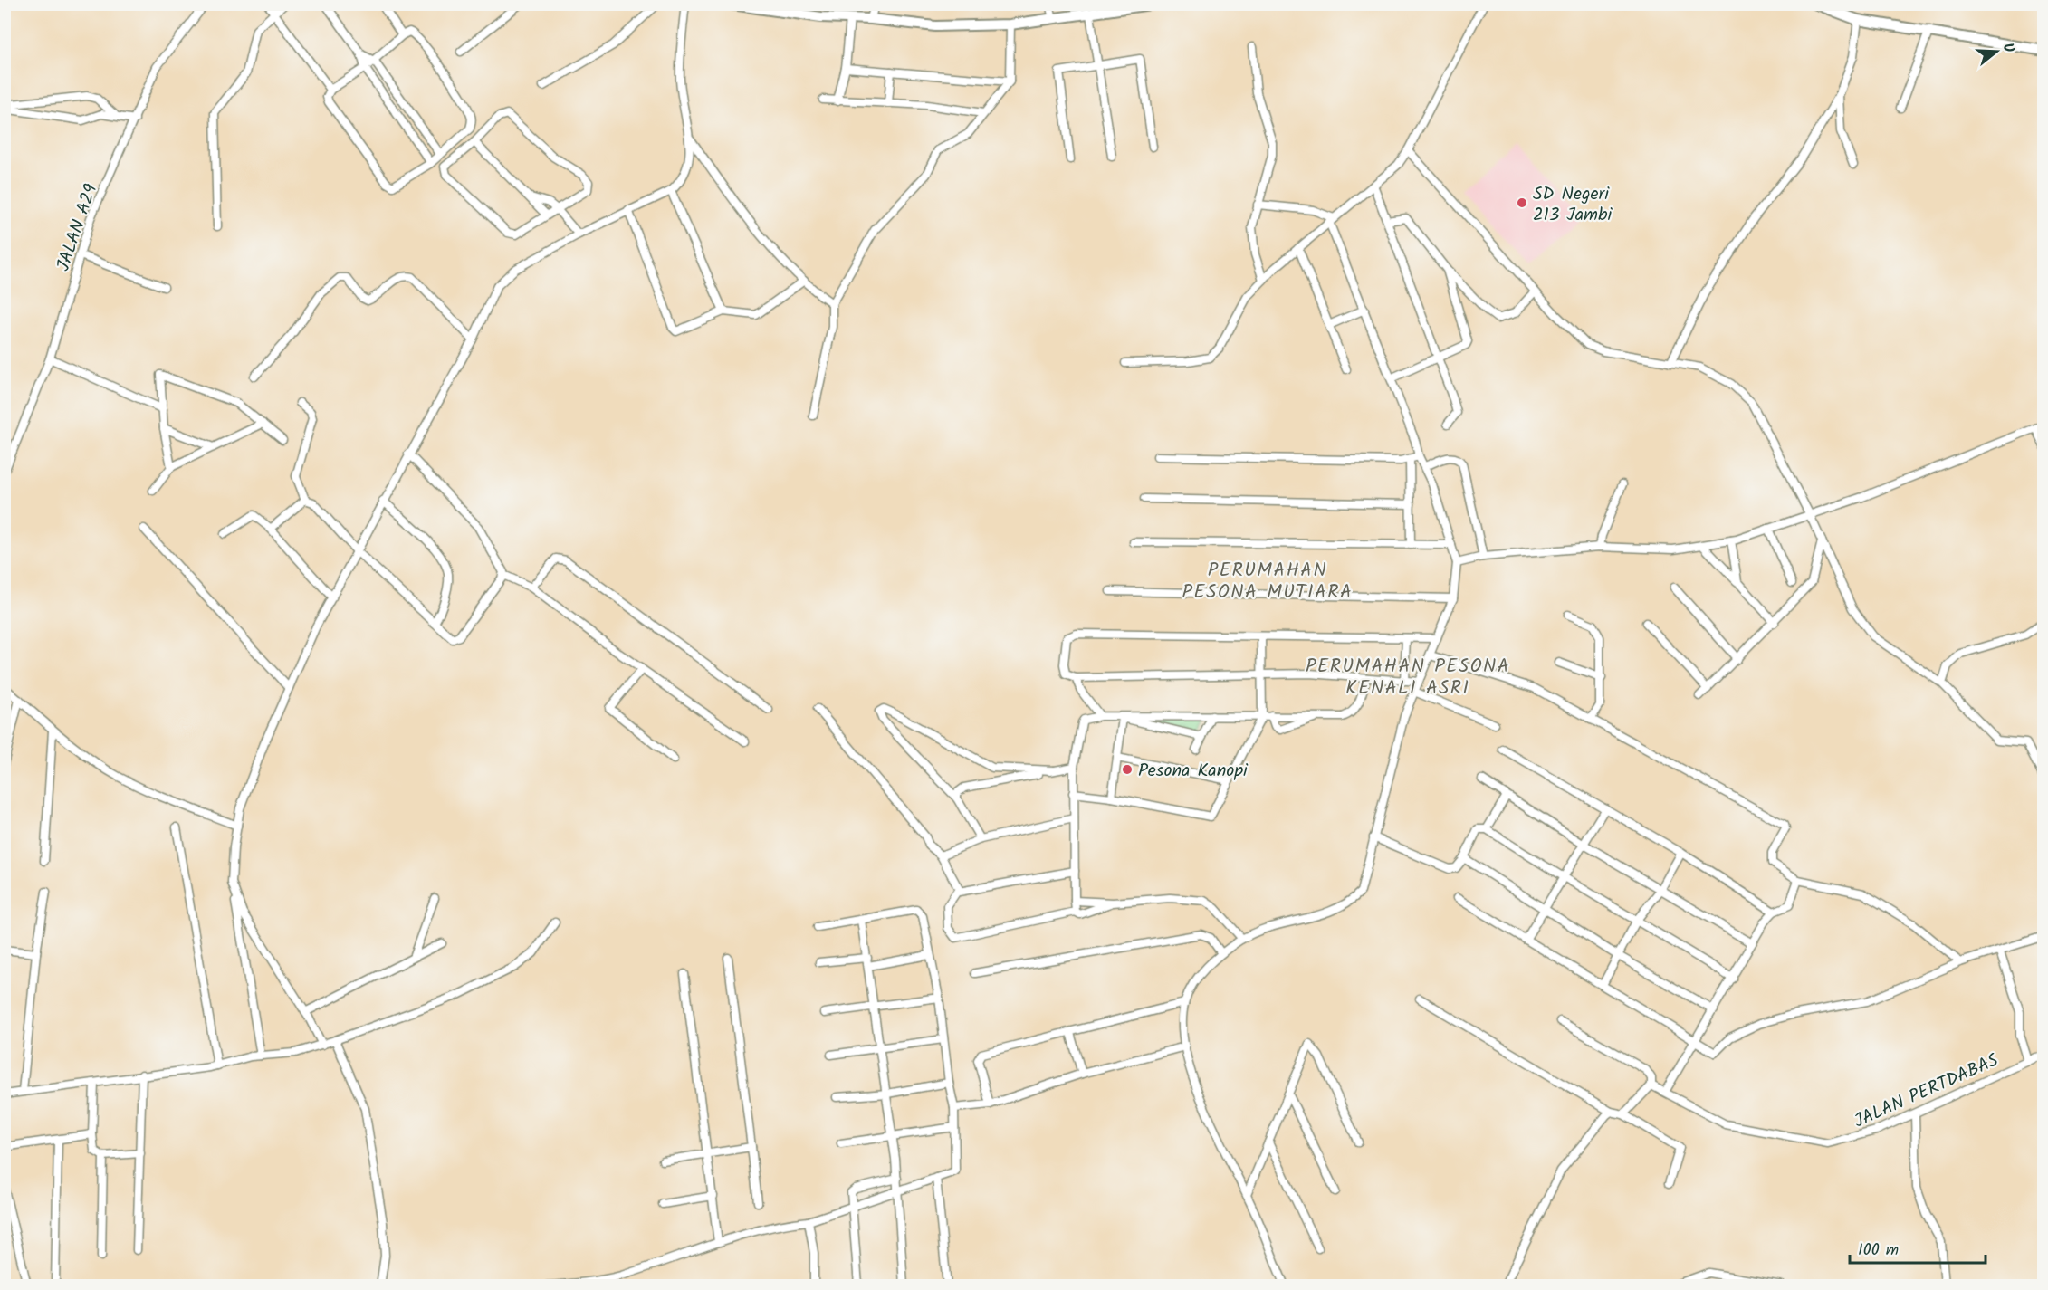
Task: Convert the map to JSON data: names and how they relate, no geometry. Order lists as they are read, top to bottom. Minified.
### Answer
{"streets":{"street":["JALAN A29","JALAN PERTDABAS"]},"districts":["PERUMAHAN PESONA MUTIARA","PERUMAHAN PESONA KENALI ASRI"],"places":["SD Negeri 213 Jambi","Pesona Kanopi"],"scale_bar":"100 m","north":"right"}
